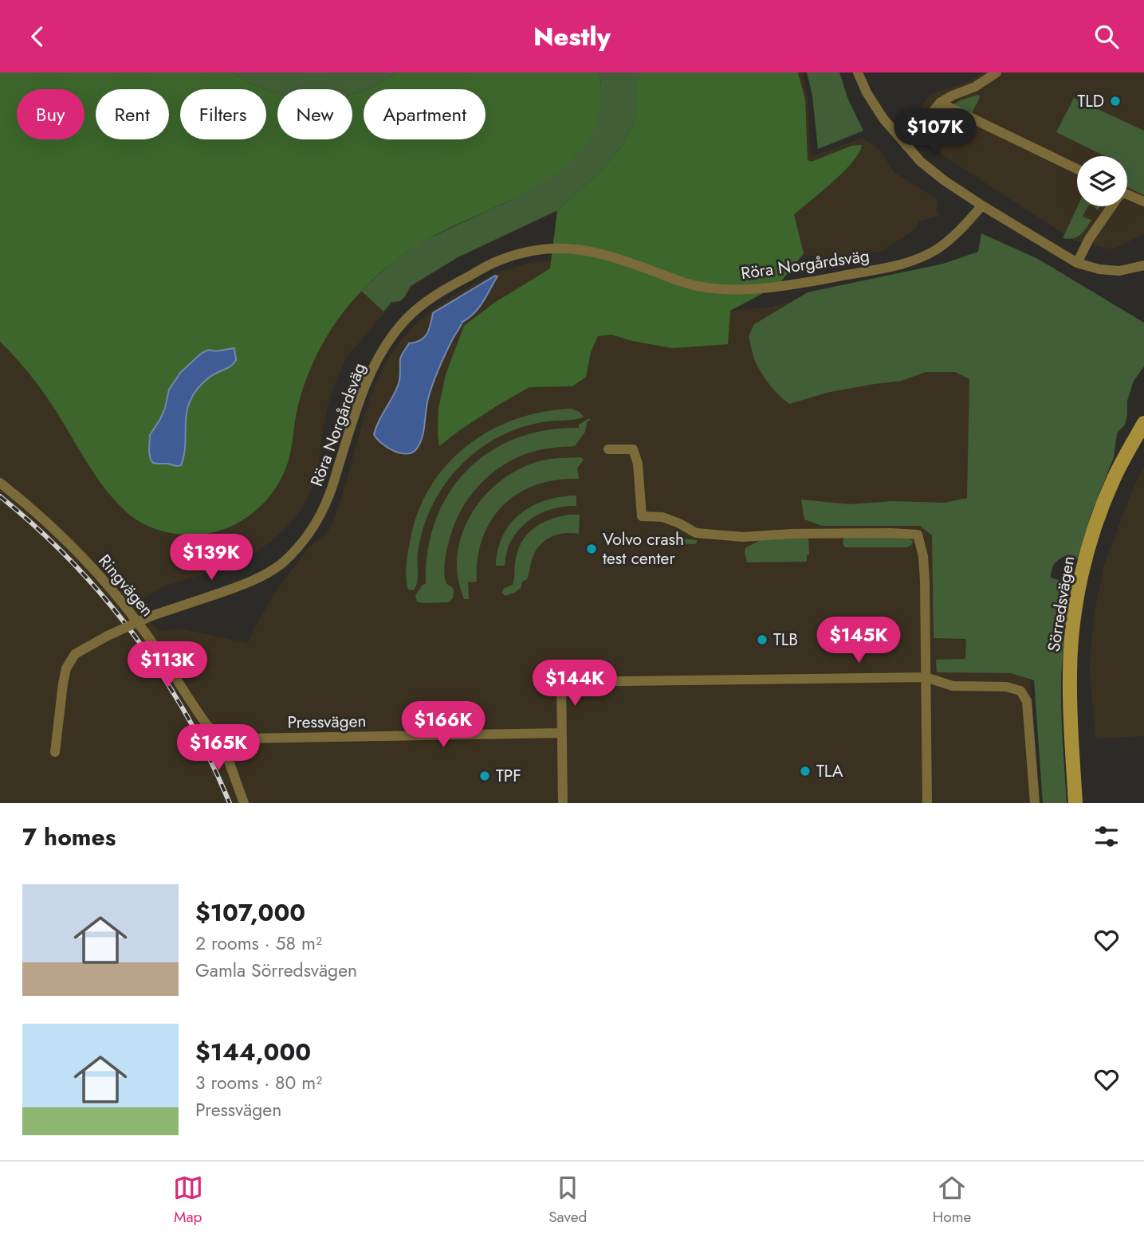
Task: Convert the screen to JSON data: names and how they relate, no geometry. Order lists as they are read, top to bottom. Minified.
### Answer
{"streets":{"street":["Röra Norgårdsväg","Ringvägen","Sörredsvägen","Pressvägen"]},"crossings":[["Ringvägen","Pressvägen"]],"places":["TLD","Volvo crash test center","TLB","TLA","TPF"],"page":{"header":"Nestly","chip":["Buy","Rent","Filters","New","Apartment"],"price":["$107K","$139K","$145K","$113K","$144K","$166K","$165K"],"heading":"7 homes","list":[{"name":"$107,000","note":"2 rooms · 58 m² · Gamla Sörredsvägen"},{"name":"$144,000","note":"3 rooms · 80 m² · Pressvägen"}],"tabs":["Map","Saved","Home"]}}
